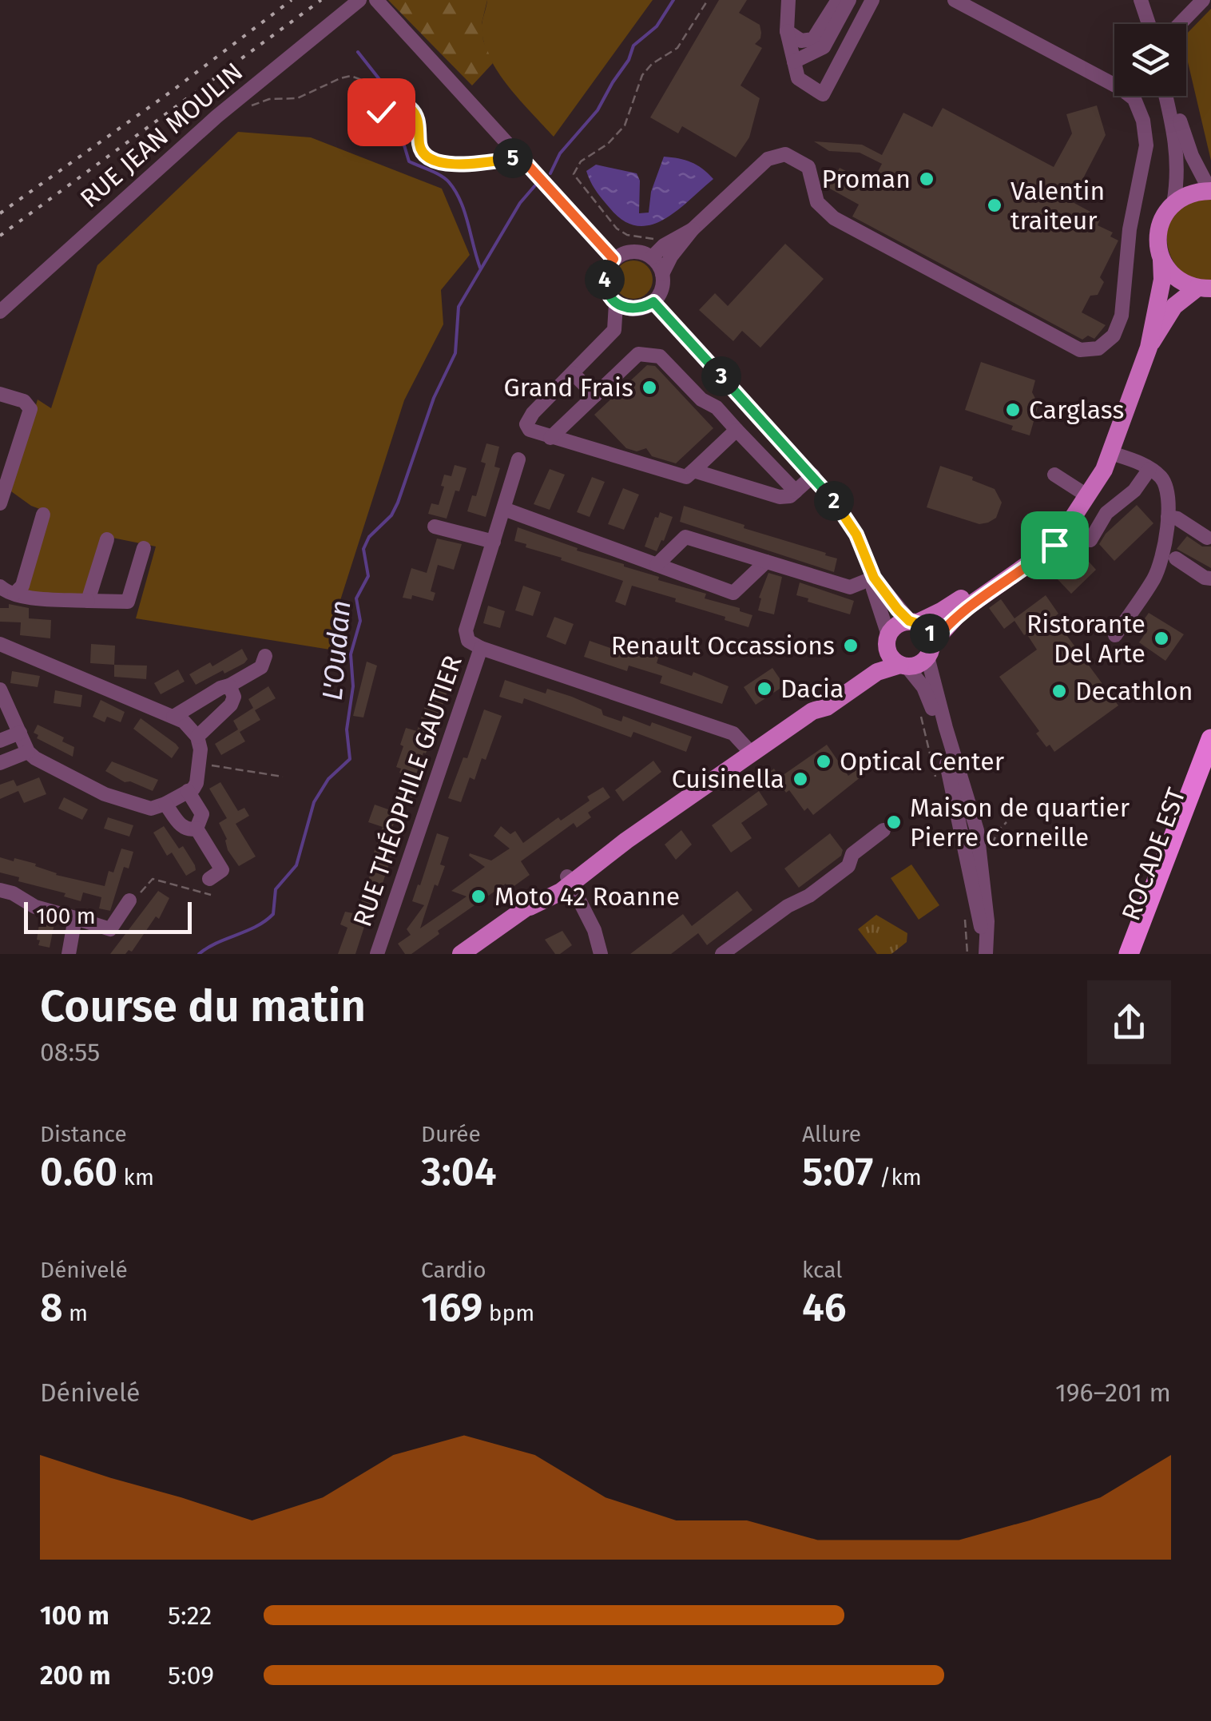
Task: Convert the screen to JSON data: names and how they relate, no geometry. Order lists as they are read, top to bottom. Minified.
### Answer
{"streets":{"highway":["ROCADE EST"],"street":["RUE JEAN MOULIN","RUE THÉOPHILE GAUTIER"]},"water":["L'Oudan"],"places":["Proman","Valentin traiteur","Grand Frais","Carglass","Ristorante Del Arte","Renault Occassions","Dacia","Decathlon","Optical Center","Cuisinella","Maison de quartier Pierre Corneille","Moto 42 Roanne"],"scale_bar":"100 m","page":{"pins":["5","4","3","2","1"],"scale":"100 m","heading":["Course du matin","08:55"],"stats":[["Distance","0.60 km"],["Durée","3:04"],["Allure","5:07 /km"],["Dénivelé","8 m"],["Cardio","169 bpm"],["kcal","46"]],"chart":["Dénivelé","196–201 m"],"list":[{"name":"100 m","note":"5:22"},{"name":"200 m","note":"5:09"}]}}
